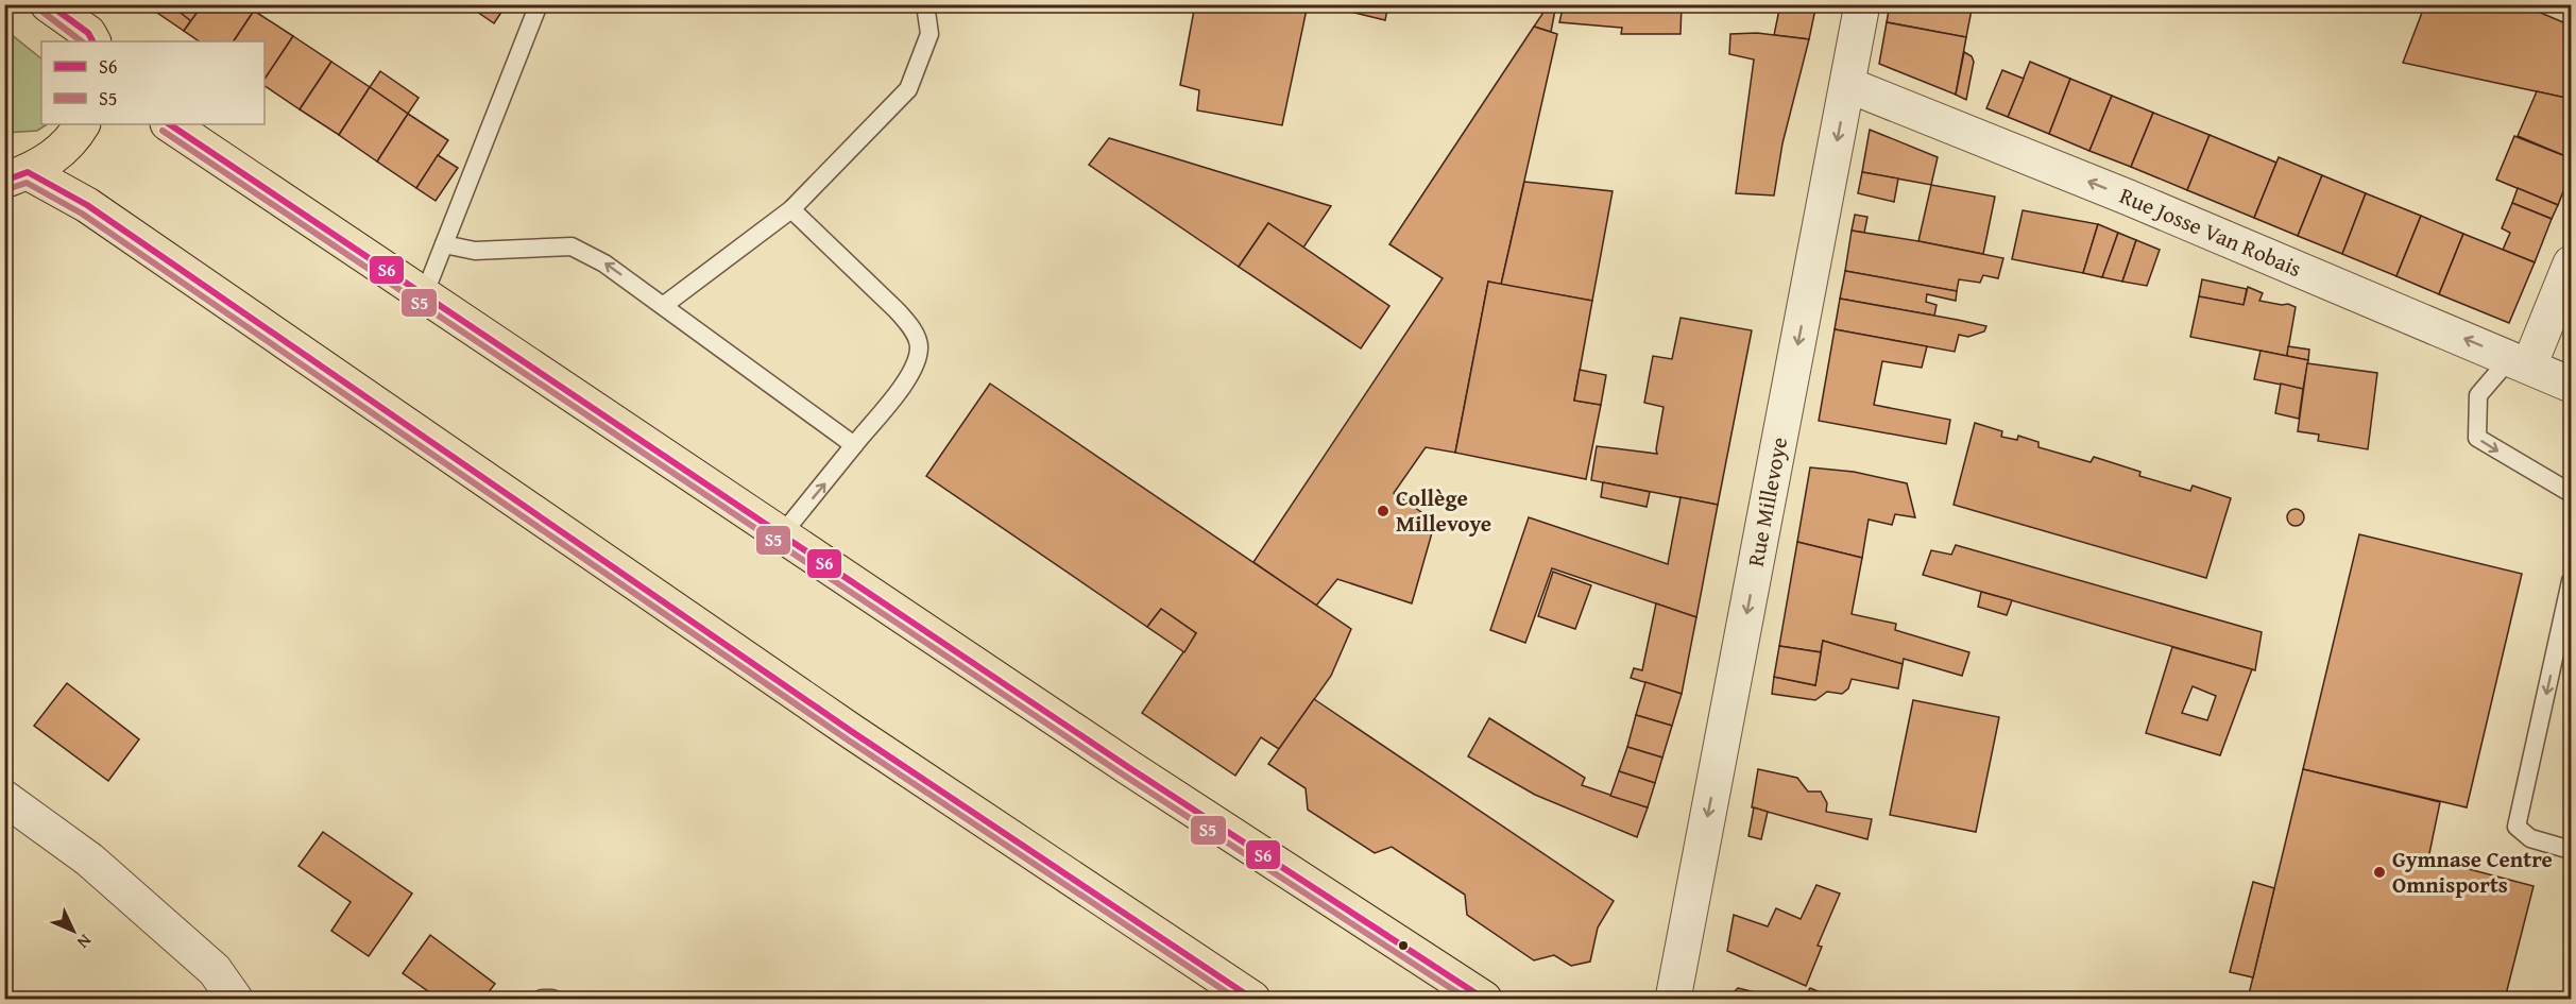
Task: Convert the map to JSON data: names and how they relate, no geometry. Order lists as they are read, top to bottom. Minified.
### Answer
{"streets":{"street":["Rue Josse Van Robais","Rue Millevoye"]},"crossings":[["Rue Josse Van Robais","Rue Millevoye"]],"one_way":["Rue Josse Van Robais","Rue Millevoye"],"places":["Collège Millevoye","Gymnase Centre Omnisports"],"lines":["transit line S6","transit line S5"],"legend":["S6","S5"],"north":"bottom right"}
